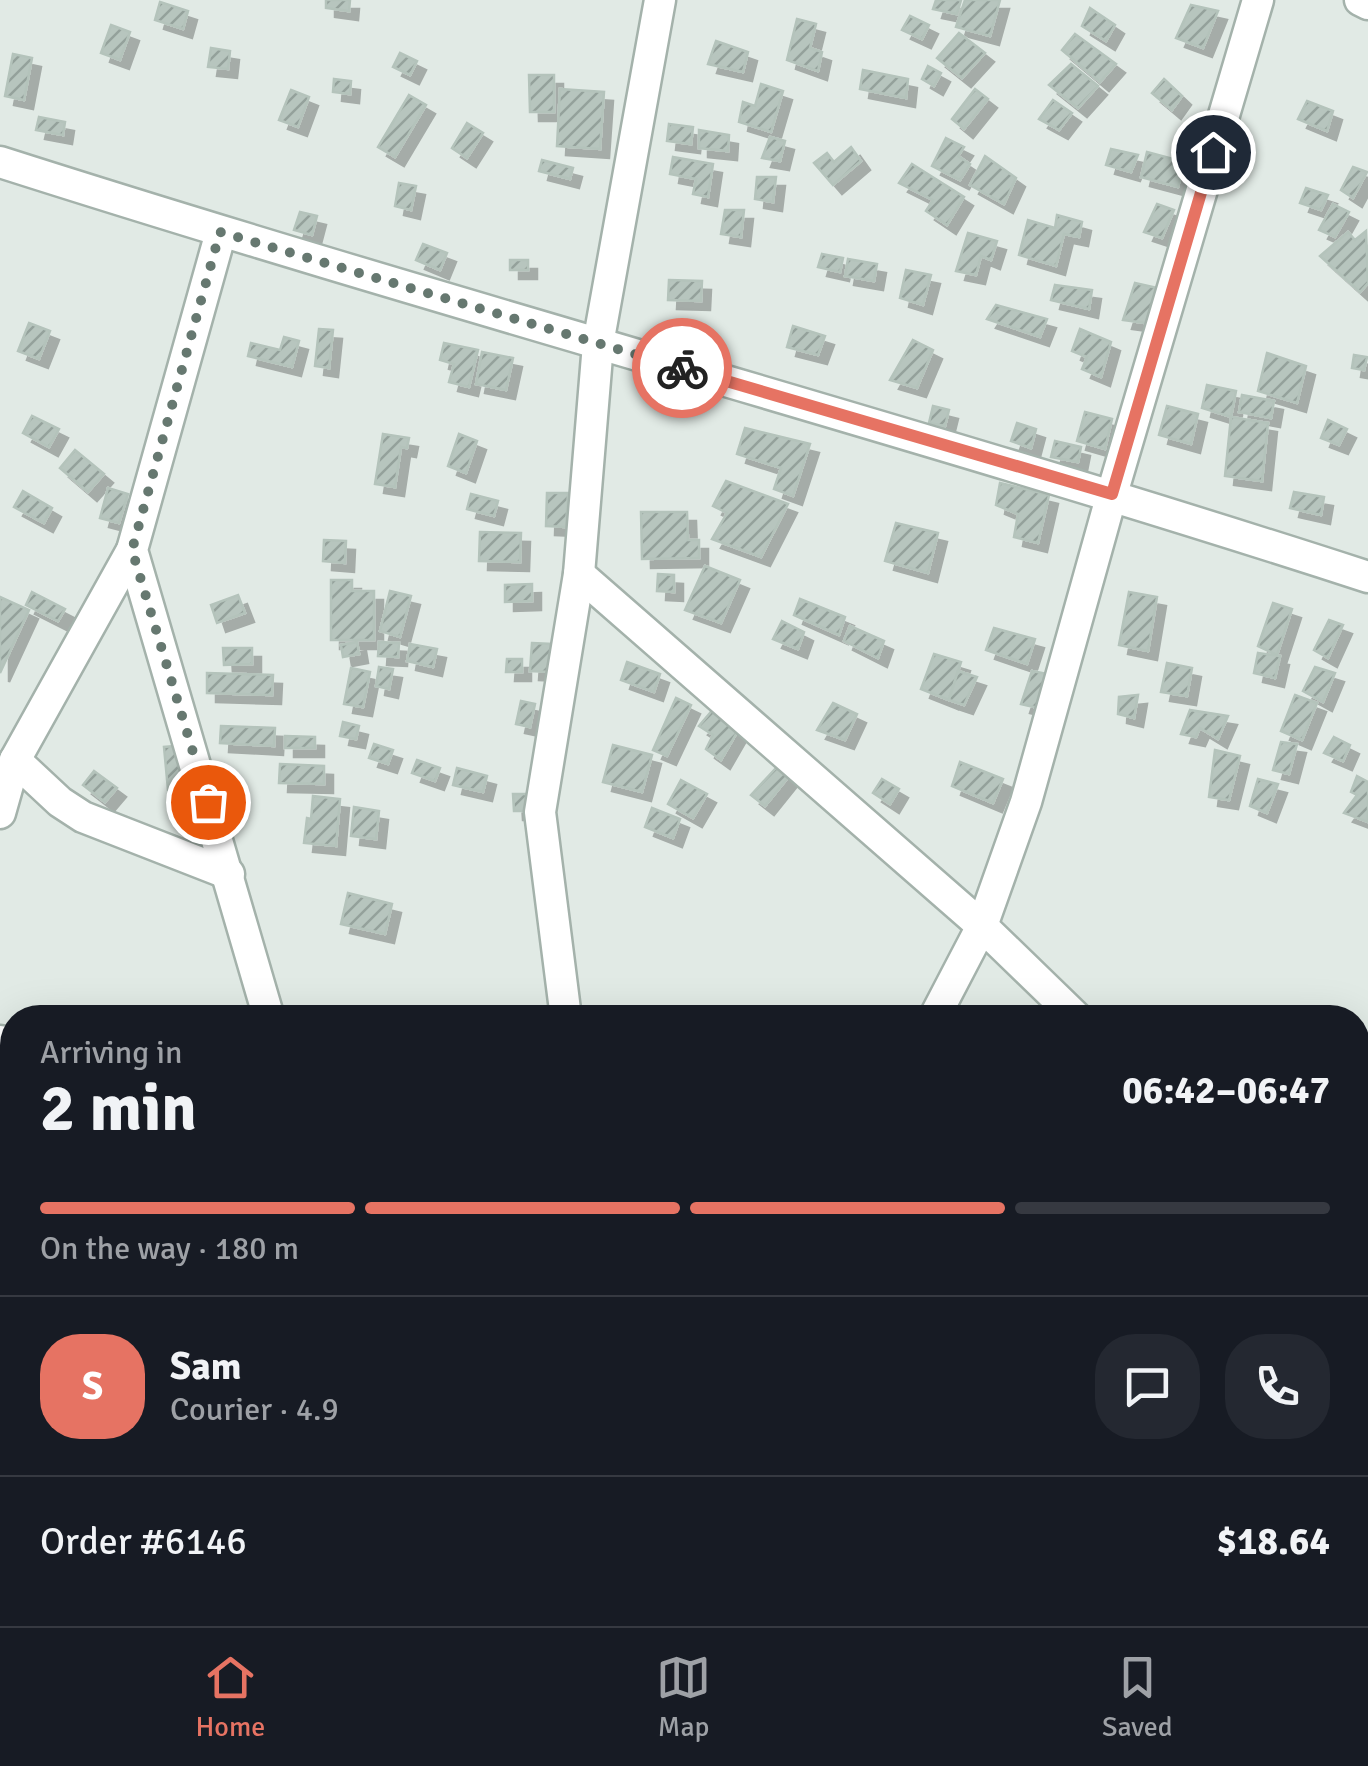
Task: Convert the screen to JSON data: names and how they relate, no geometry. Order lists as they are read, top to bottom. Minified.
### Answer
{"page":{"heading":["2 min","Arriving in","06:42–06:47"],"panel":["Sam","Courier · 4.9","Order #6146","$18.64"],"bar":"On the way · 180 m","round":"S","tabs":["Home","Map","Saved"]}}
